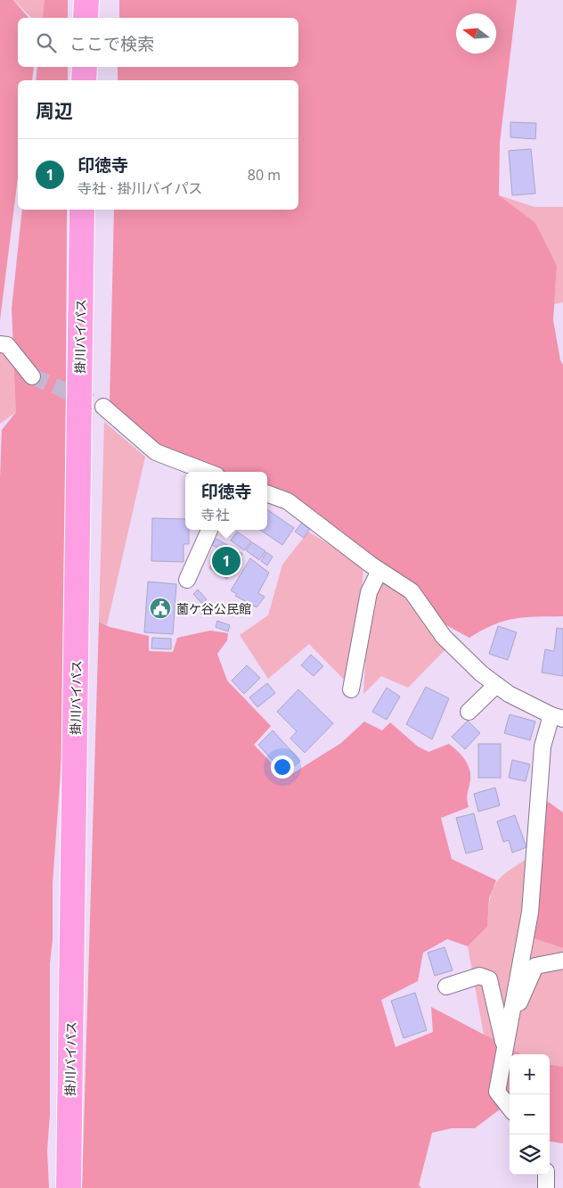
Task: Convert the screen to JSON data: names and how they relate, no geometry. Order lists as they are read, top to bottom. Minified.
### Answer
{"streets":{"highway":["掛川バイパス"]},"places":{"public building":["薗ケ谷公民館"]},"north":"left","page":{"search":"ここで検索","heading":"周辺","list":[{"mark":"1","name":"印徳寺","note":"寺社 · 掛川バイパス","value":"80 m"}],"popup":["印徳寺","寺社"],"pins":"1","map_buttons":["+","−"]}}
